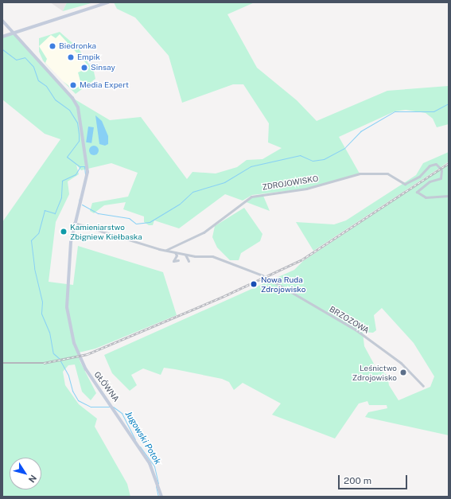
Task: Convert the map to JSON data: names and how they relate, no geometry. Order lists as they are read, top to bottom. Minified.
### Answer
{"streets":{"street":["ZDROJOWISKO","BRZOZOWA","GŁÓWNA"]},"water":["Jugowski Potok"],"places":["Biedronka","Empik","Sinsay","Media Expert","Kamieniarstwo Zbigniew Kiełbaska","Nowa Ruda Zdrojowisko","Leśnictwo Zdrojowisko"],"scale_bar":"200 m","north":"bottom right"}
